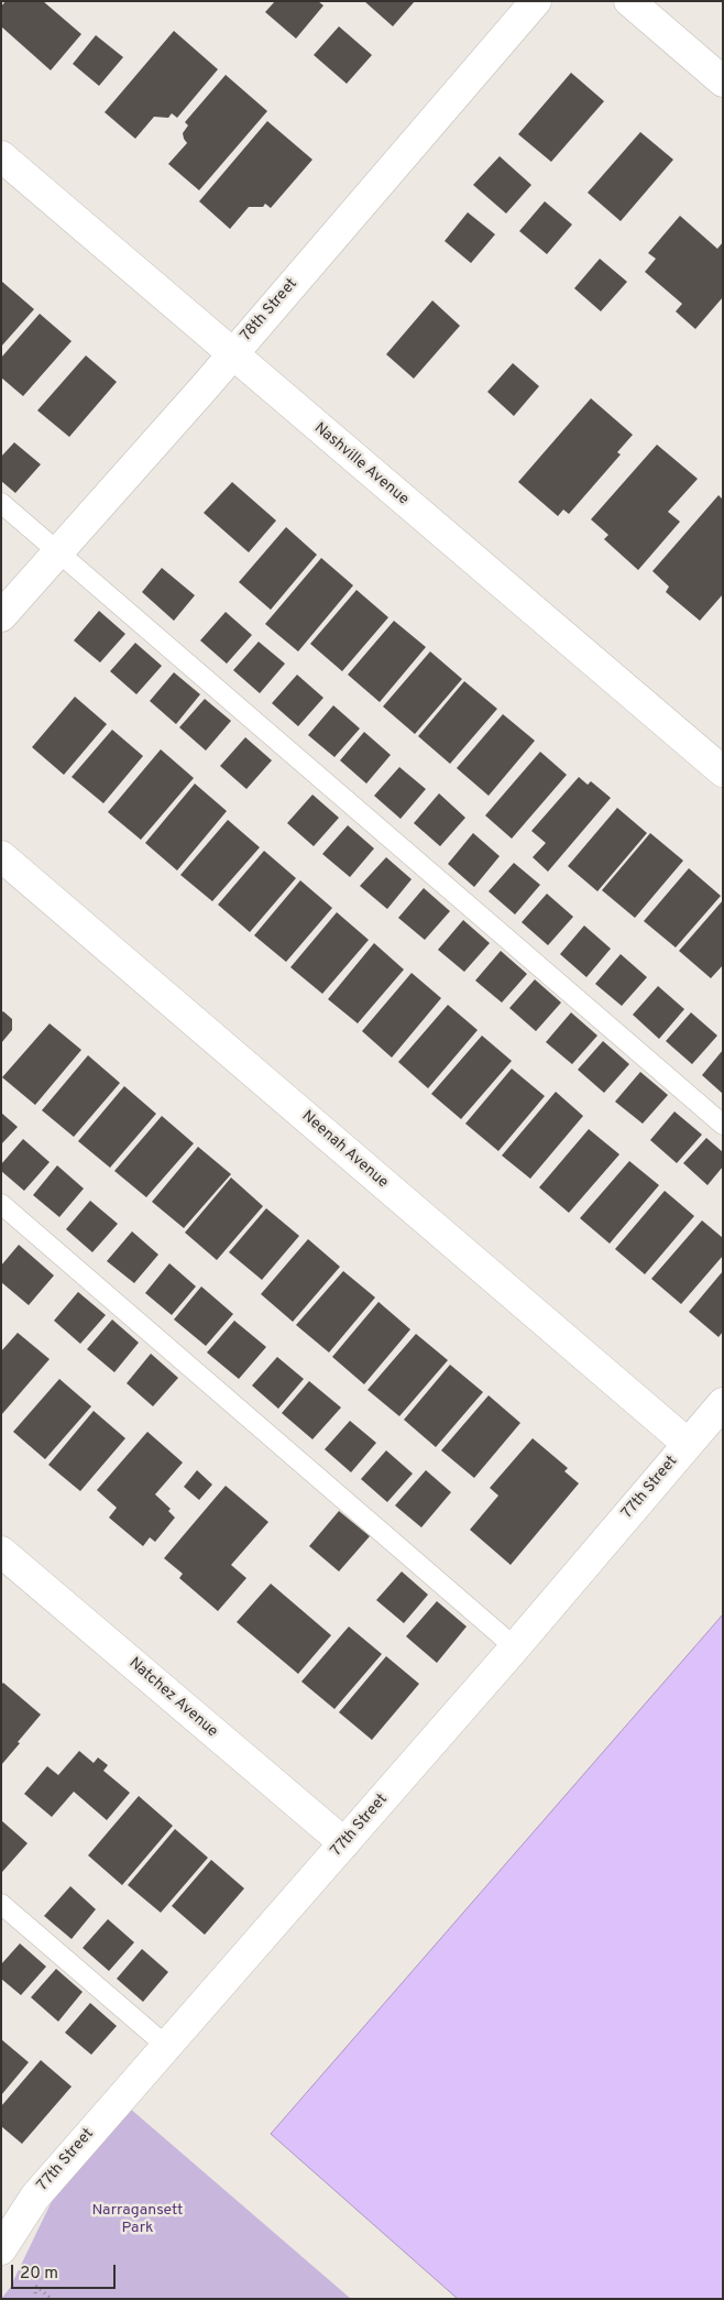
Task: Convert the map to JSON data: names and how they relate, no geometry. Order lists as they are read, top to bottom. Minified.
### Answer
{"streets":{"street":["78th Street","Nashville Avenue","Neenah Avenue","77th Street","Natchez Avenue"]},"crossings":[["78th Street","Nashville Avenue"],["Neenah Avenue","77th Street"],["77th Street","Natchez Avenue"]],"parks":["Narragansett Park"],"scale_bar":"20 m"}
